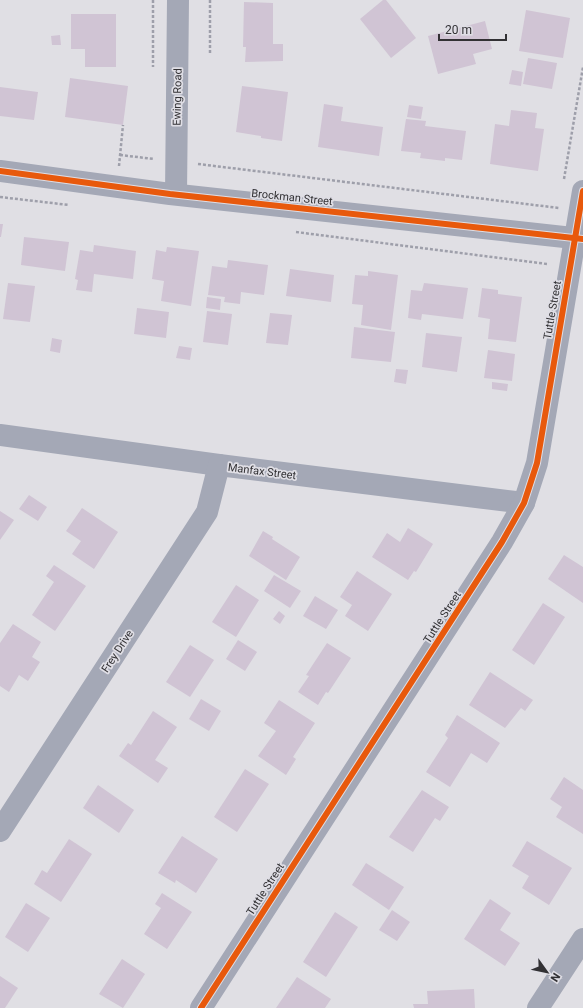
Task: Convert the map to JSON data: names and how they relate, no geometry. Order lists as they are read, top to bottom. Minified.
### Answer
{"streets":{"street":["Ewing Road","Brockman Street","Tuttle Street","Manfax Street","Frey Drive"]},"crossings":[["Ewing Road","Brockman Street"],["Brockman Street","Tuttle Street"],["Tuttle Street","Manfax Street"],["Manfax Street","Frey Drive"]],"scale_bar":"20 m","north":"bottom right"}
